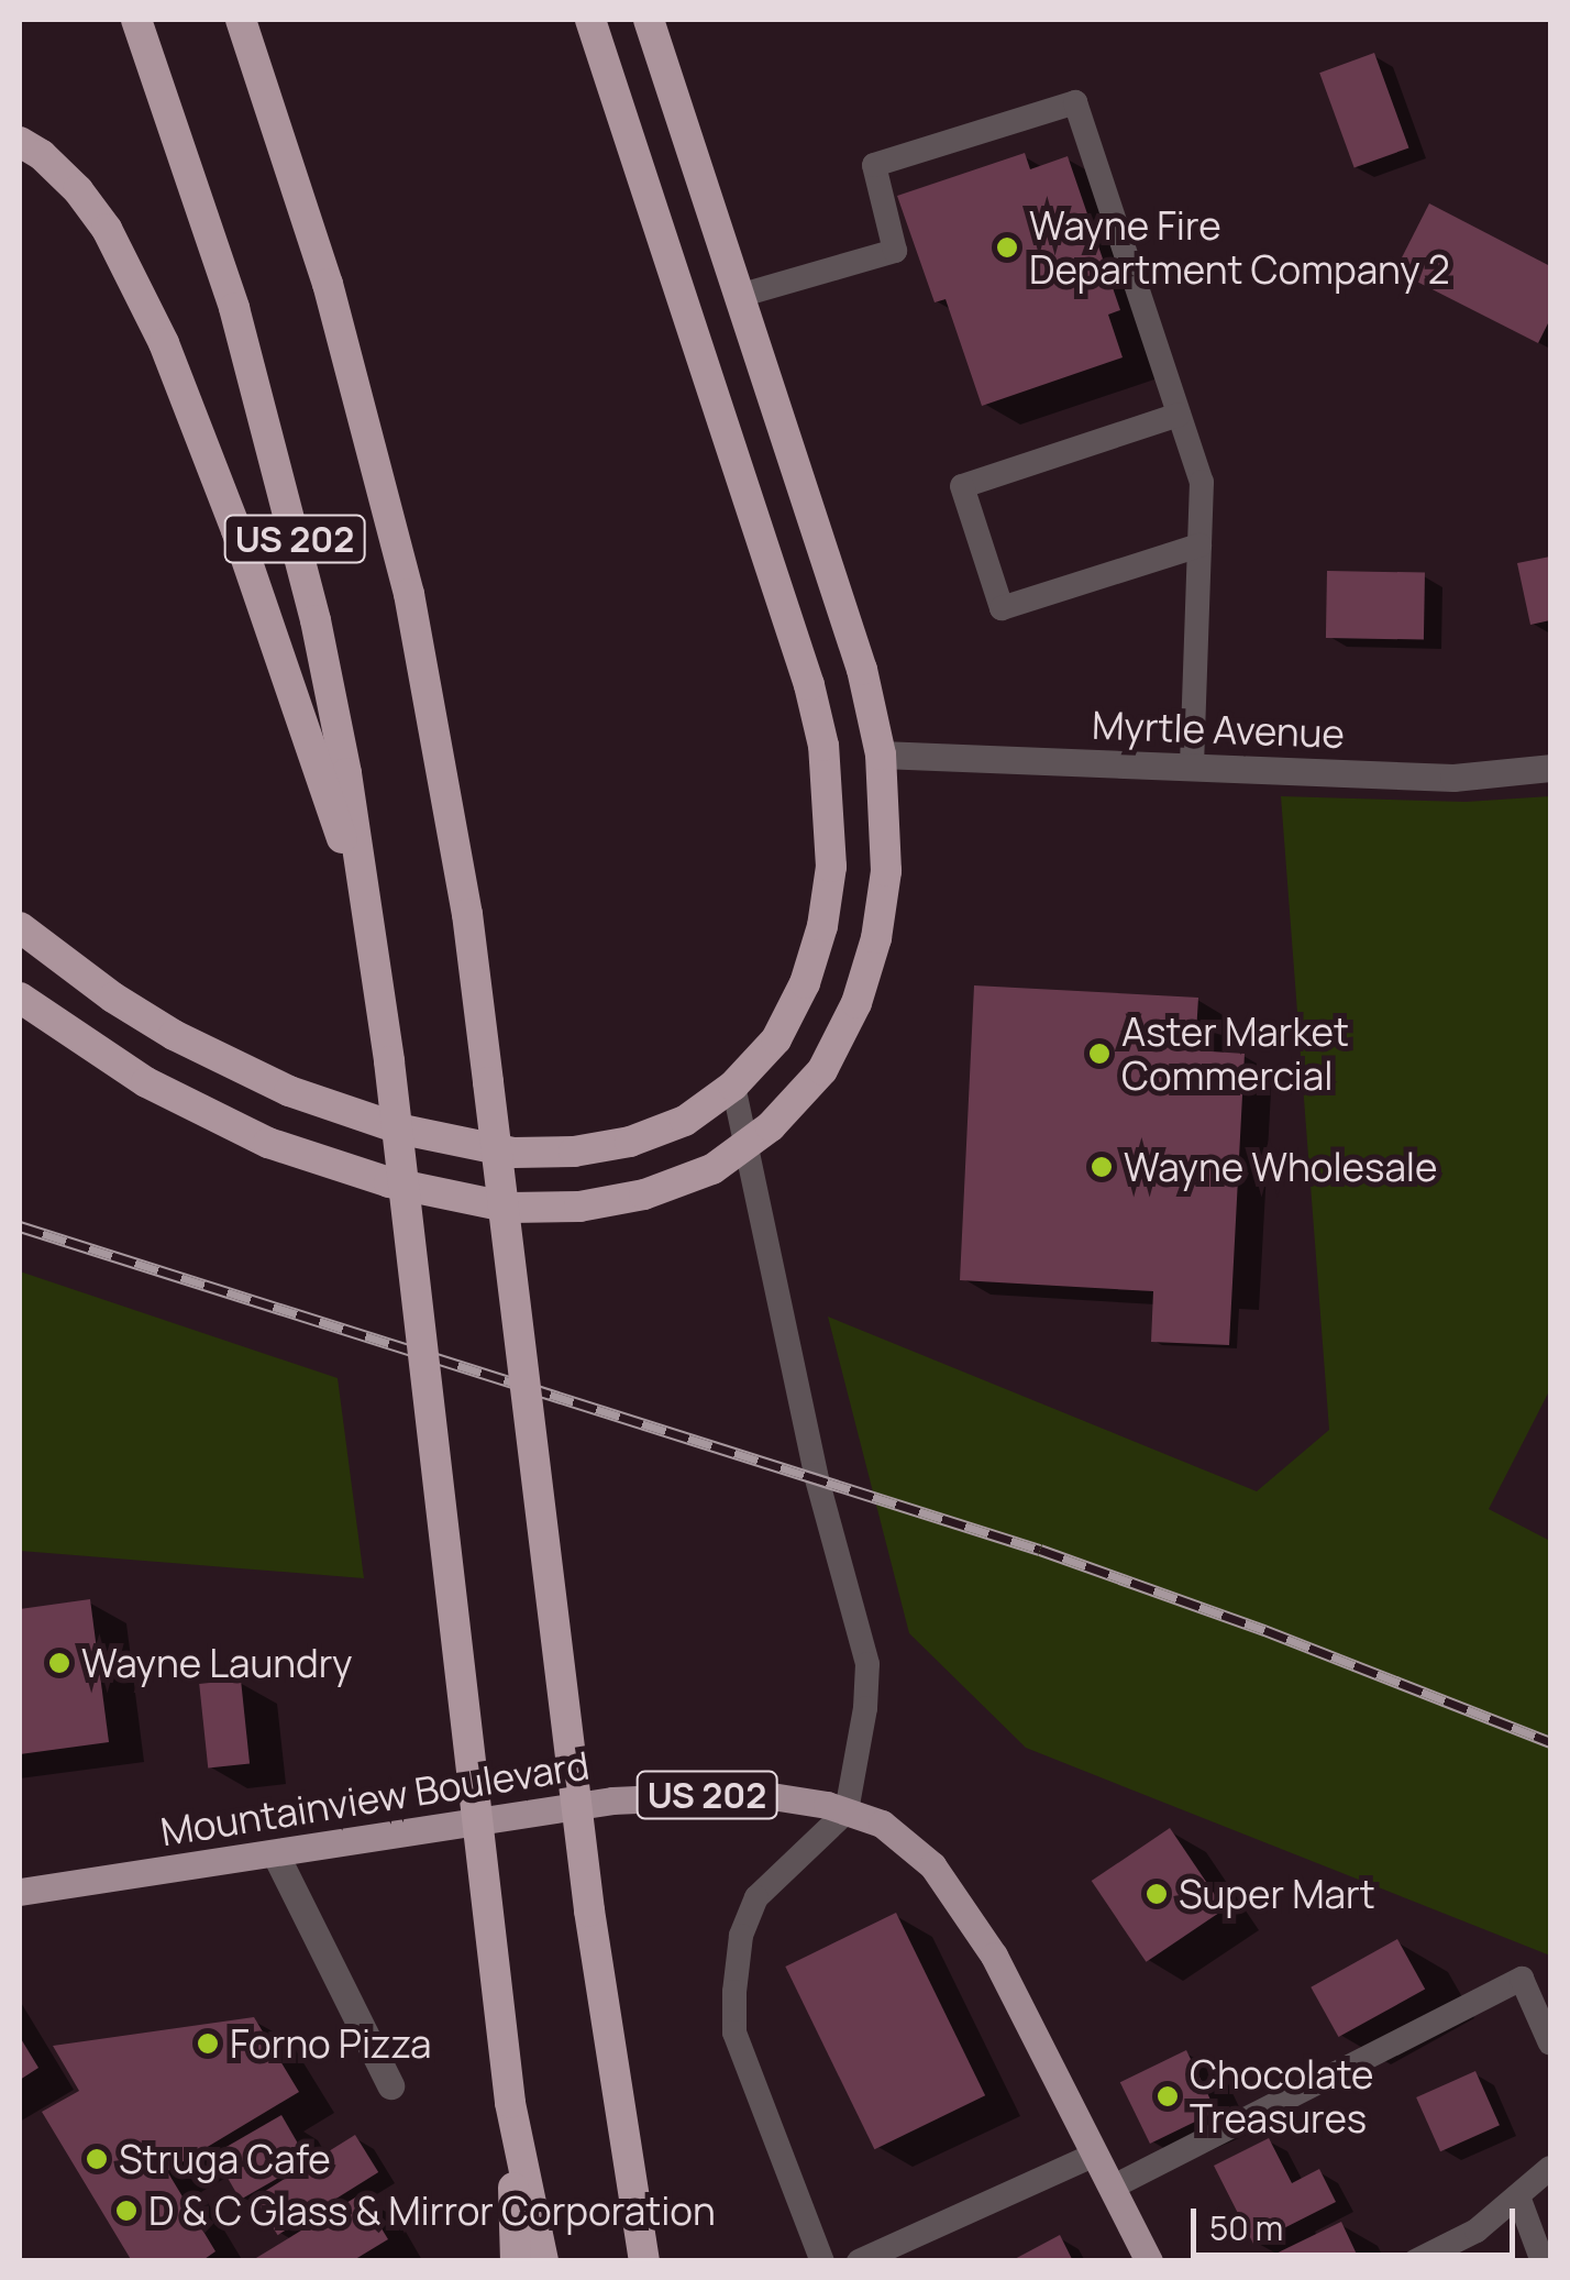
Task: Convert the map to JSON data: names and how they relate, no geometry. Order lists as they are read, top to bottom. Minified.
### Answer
{"streets":{"highway":["US 202"],"main road":["Mountainview Boulevard"],"street":["Myrtle Avenue"]},"places":["Wayne Fire Department Company 2","Aster Market Commercial","Wayne Wholesale","Wayne Laundry","Super Mart","Forno Pizza","Chocolate Treasures","Struga Cafe","D & C Glass & Mirror Corporation"],"scale_bar":"50 m"}
